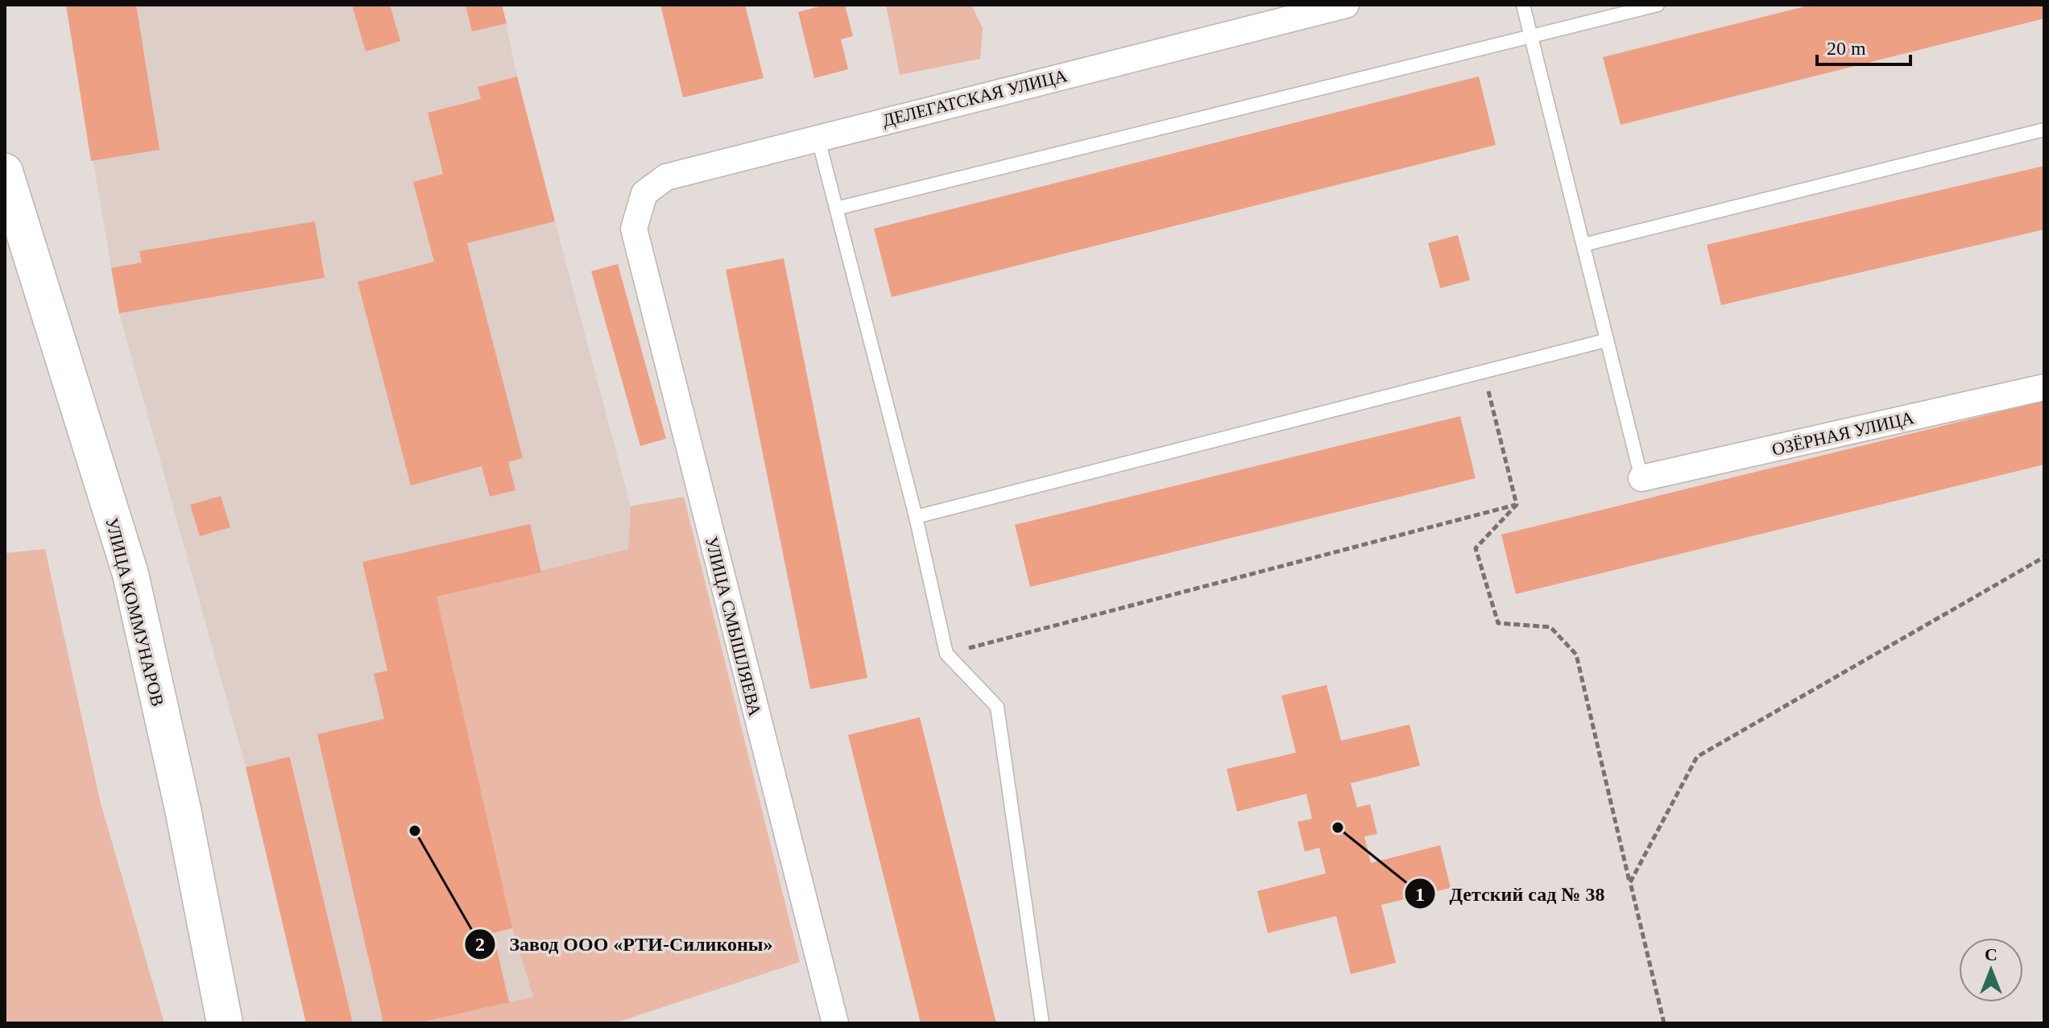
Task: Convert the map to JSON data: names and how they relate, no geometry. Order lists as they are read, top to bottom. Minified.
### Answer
{"streets":{"main road":["УЛИЦА КОММУНАРОВ"],"street":["ДЕЛЕГАТСКАЯ УЛИЦА","ОЗЁРНАЯ УЛИЦА","УЛИЦА СМЫШЛЯЕВА"]},"crossings":[["ДЕЛЕГАТСКАЯ УЛИЦА","УЛИЦА СМЫШЛЯЕВА"]],"places":["Детский сад № 38","Завод ООО «РТИ-Силиконы»"],"scale_bar":"20 m","north":"top"}
